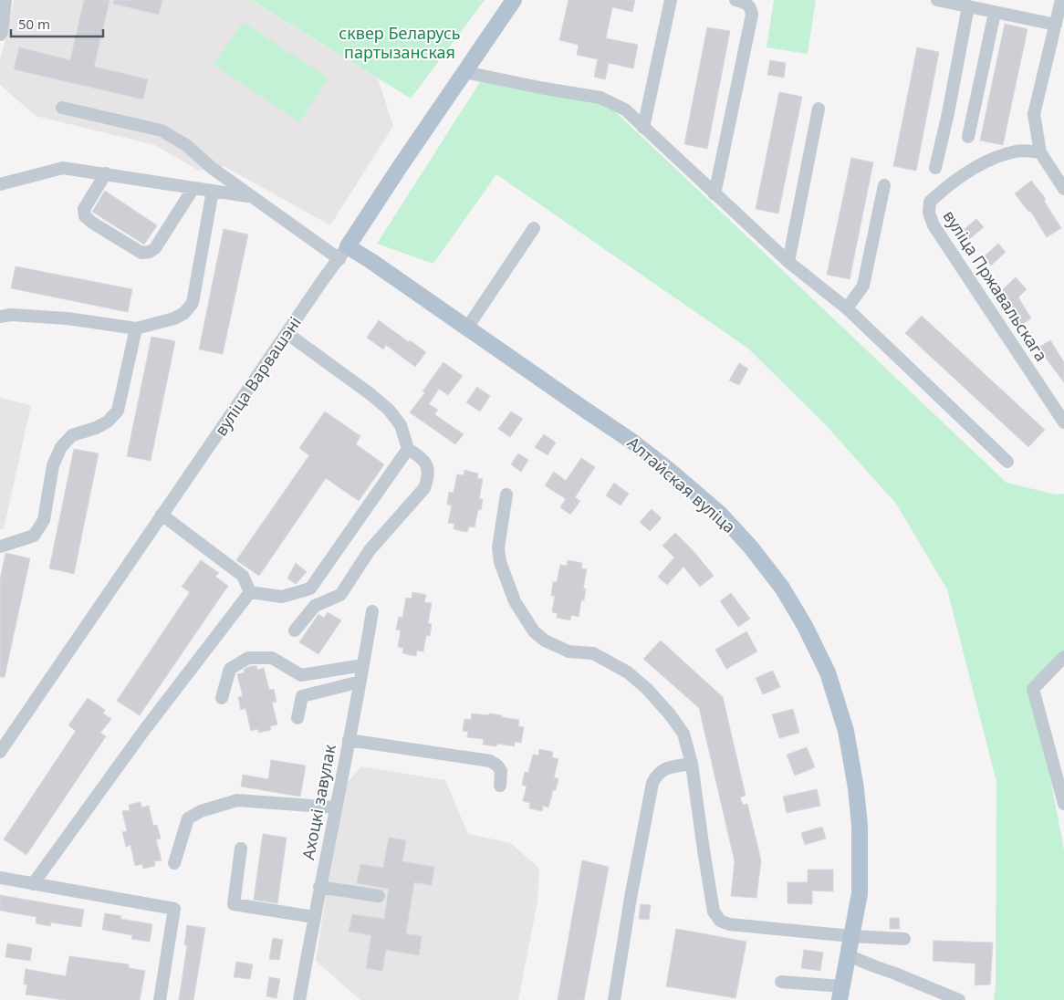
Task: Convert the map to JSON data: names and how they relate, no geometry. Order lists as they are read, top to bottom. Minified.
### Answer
{"streets":{"main road":["вуліца Варвашэні","Алтайская вуліца"],"street":["вуліца Пржавальскага","Ахоцкі завулак"]},"crossings":[["вуліца Варвашэні","Алтайская вуліца"]],"parks":["сквер Беларусь партызанская"],"scale_bar":"50 m"}
